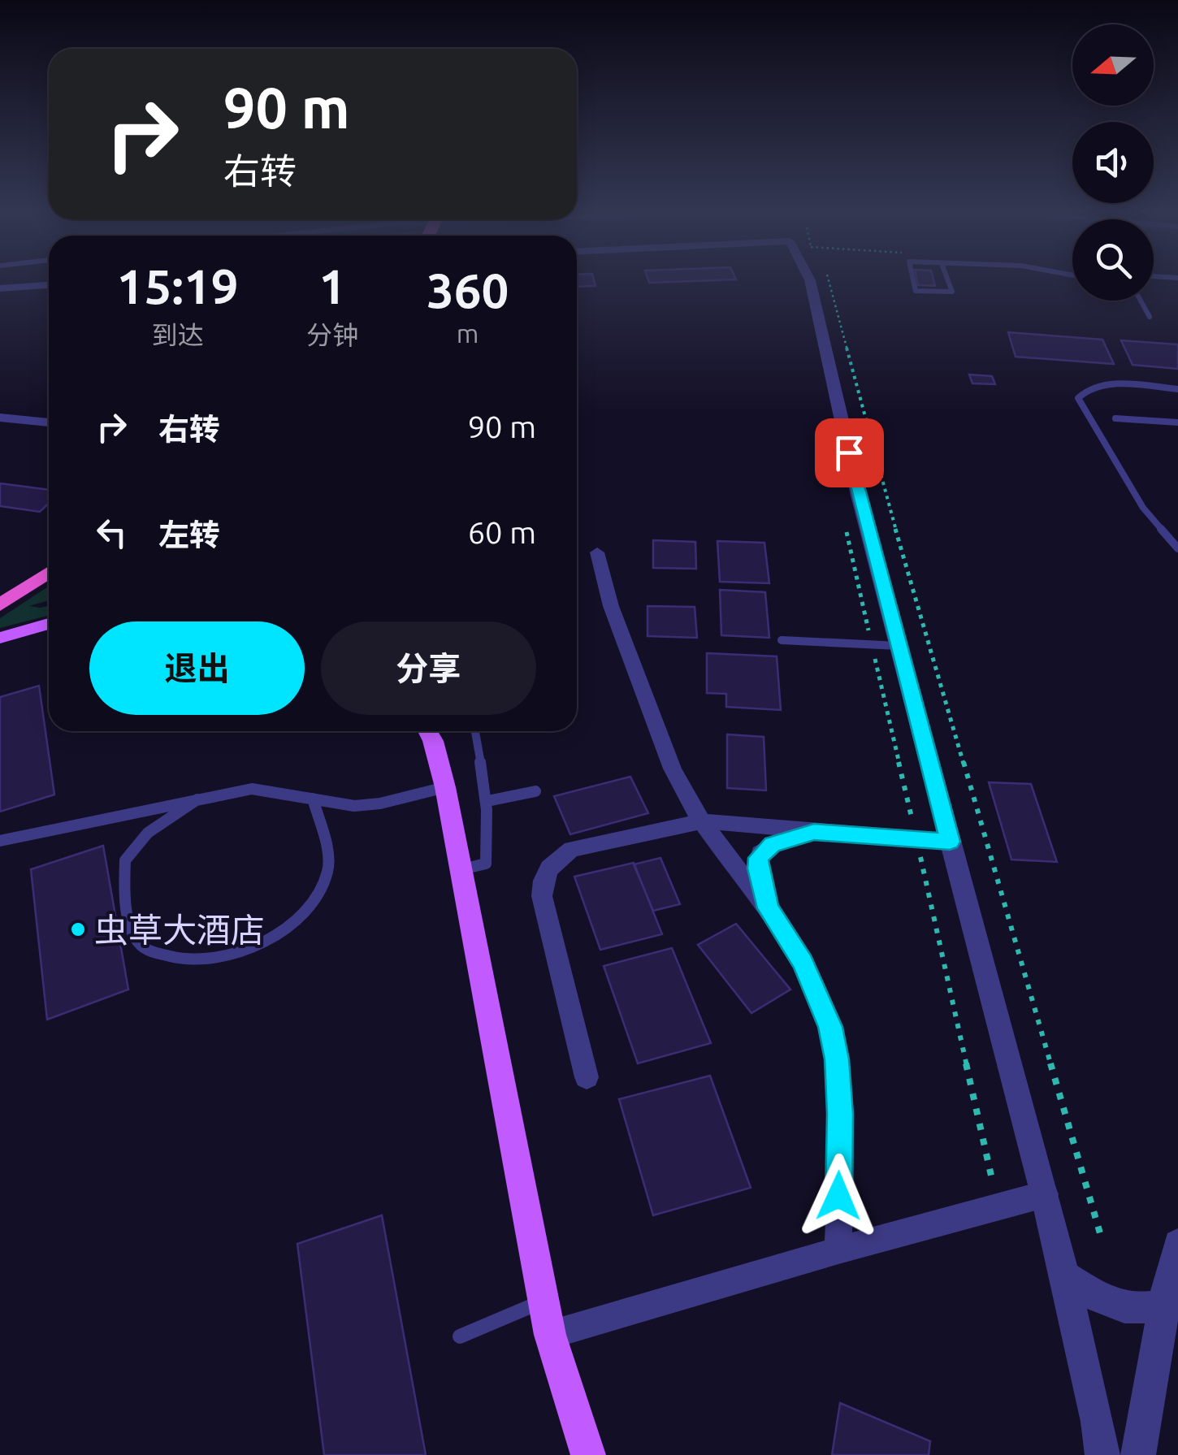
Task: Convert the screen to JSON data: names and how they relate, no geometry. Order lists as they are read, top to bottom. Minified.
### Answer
{"places":["虫草大酒店"],"north":"left","page":{"turn":["90 m","右转"],"eta":["15:19","到达","1","分钟","360","m"],"list":[{"name":"右转","value":"90 m"},{"name":"左转","value":"60 m"}],"buttons":["退出","分享"]}}
